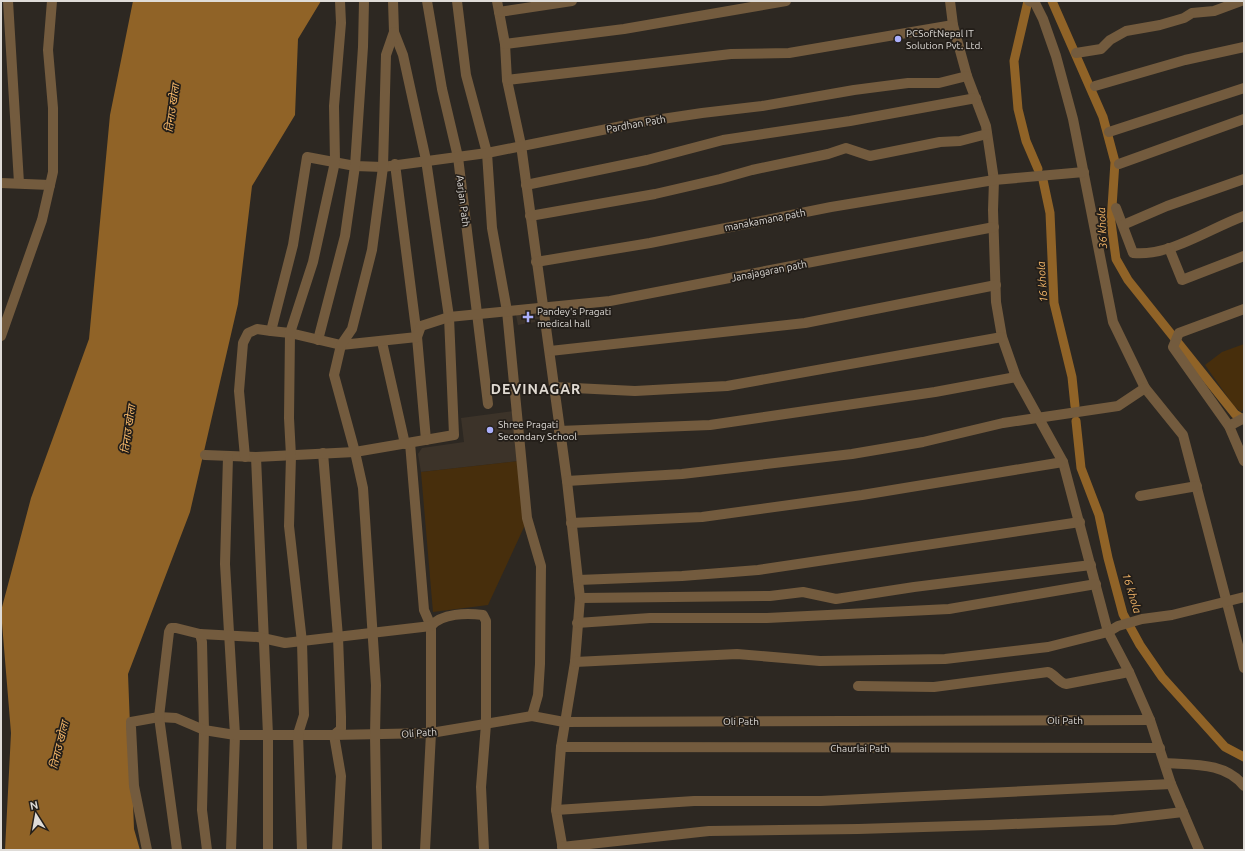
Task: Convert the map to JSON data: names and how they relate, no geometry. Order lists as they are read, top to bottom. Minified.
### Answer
{"streets":{"street":["Pardhan Path","Aarjan Path","manakamana path","Janajagaran path","Oli Path","Chaurlai Path"]},"crossings":[["Pardhan Path","Aarjan Path"],["Aarjan Path","Janajagaran path"]],"districts":["DEVINAGAR"],"water":["तिनाउ खोला","36 khola","16 khola"],"places":{"other":["PCSoftNepal IT Solution Pvt. Ltd.","Shree Pragati Secondary School"],"health":["Pandey's Pragati medical hall"]},"north":"top"}
